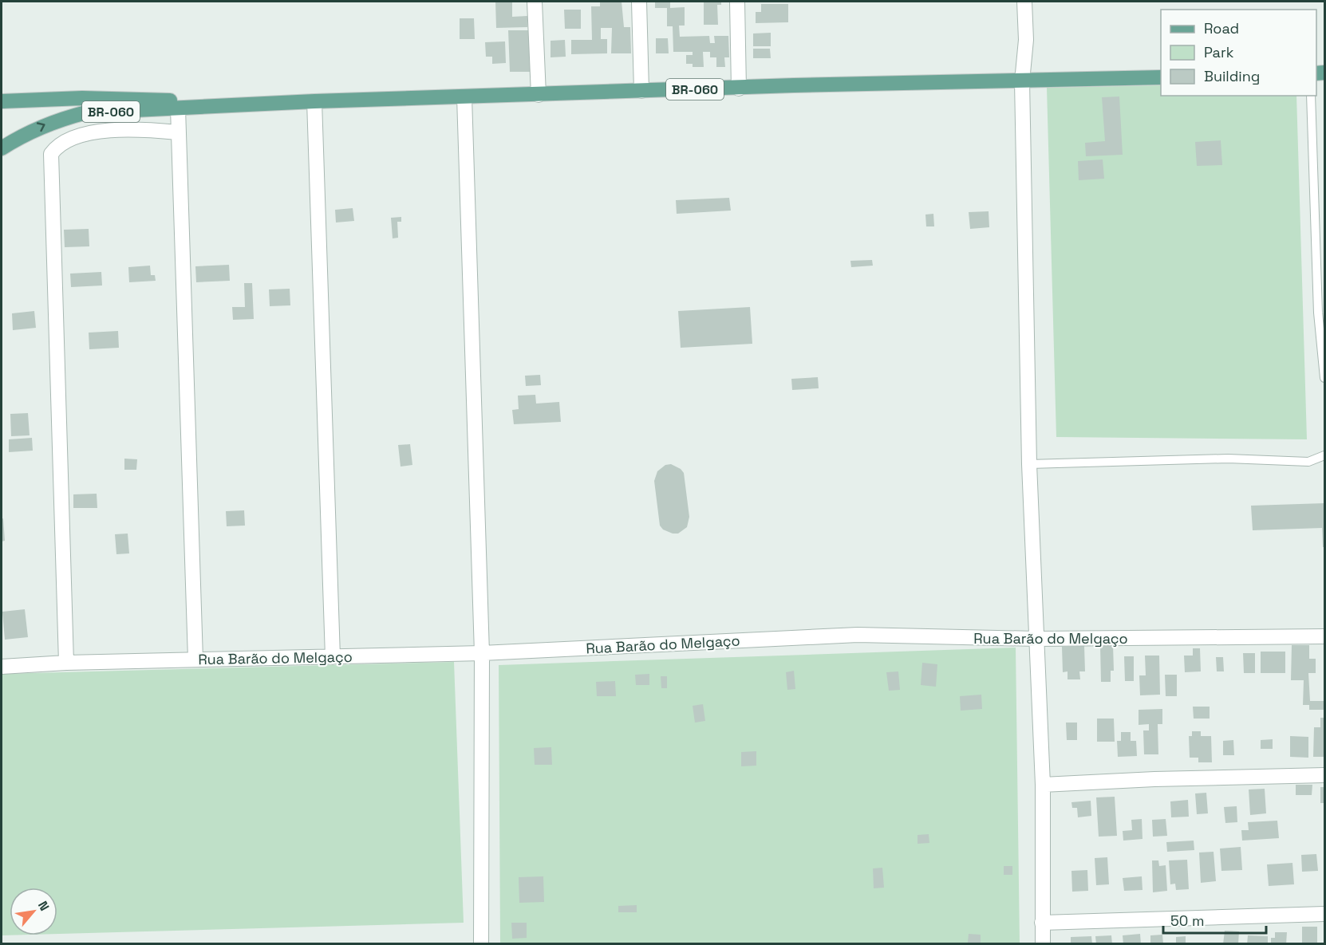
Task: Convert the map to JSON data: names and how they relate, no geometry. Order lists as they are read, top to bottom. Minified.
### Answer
{"streets":{"main road":["BR-060"],"street":["Rua Barão do Melgaço"]},"legend":["Road","Park","Building"],"scale_bar":"50 m","north":"top right"}
